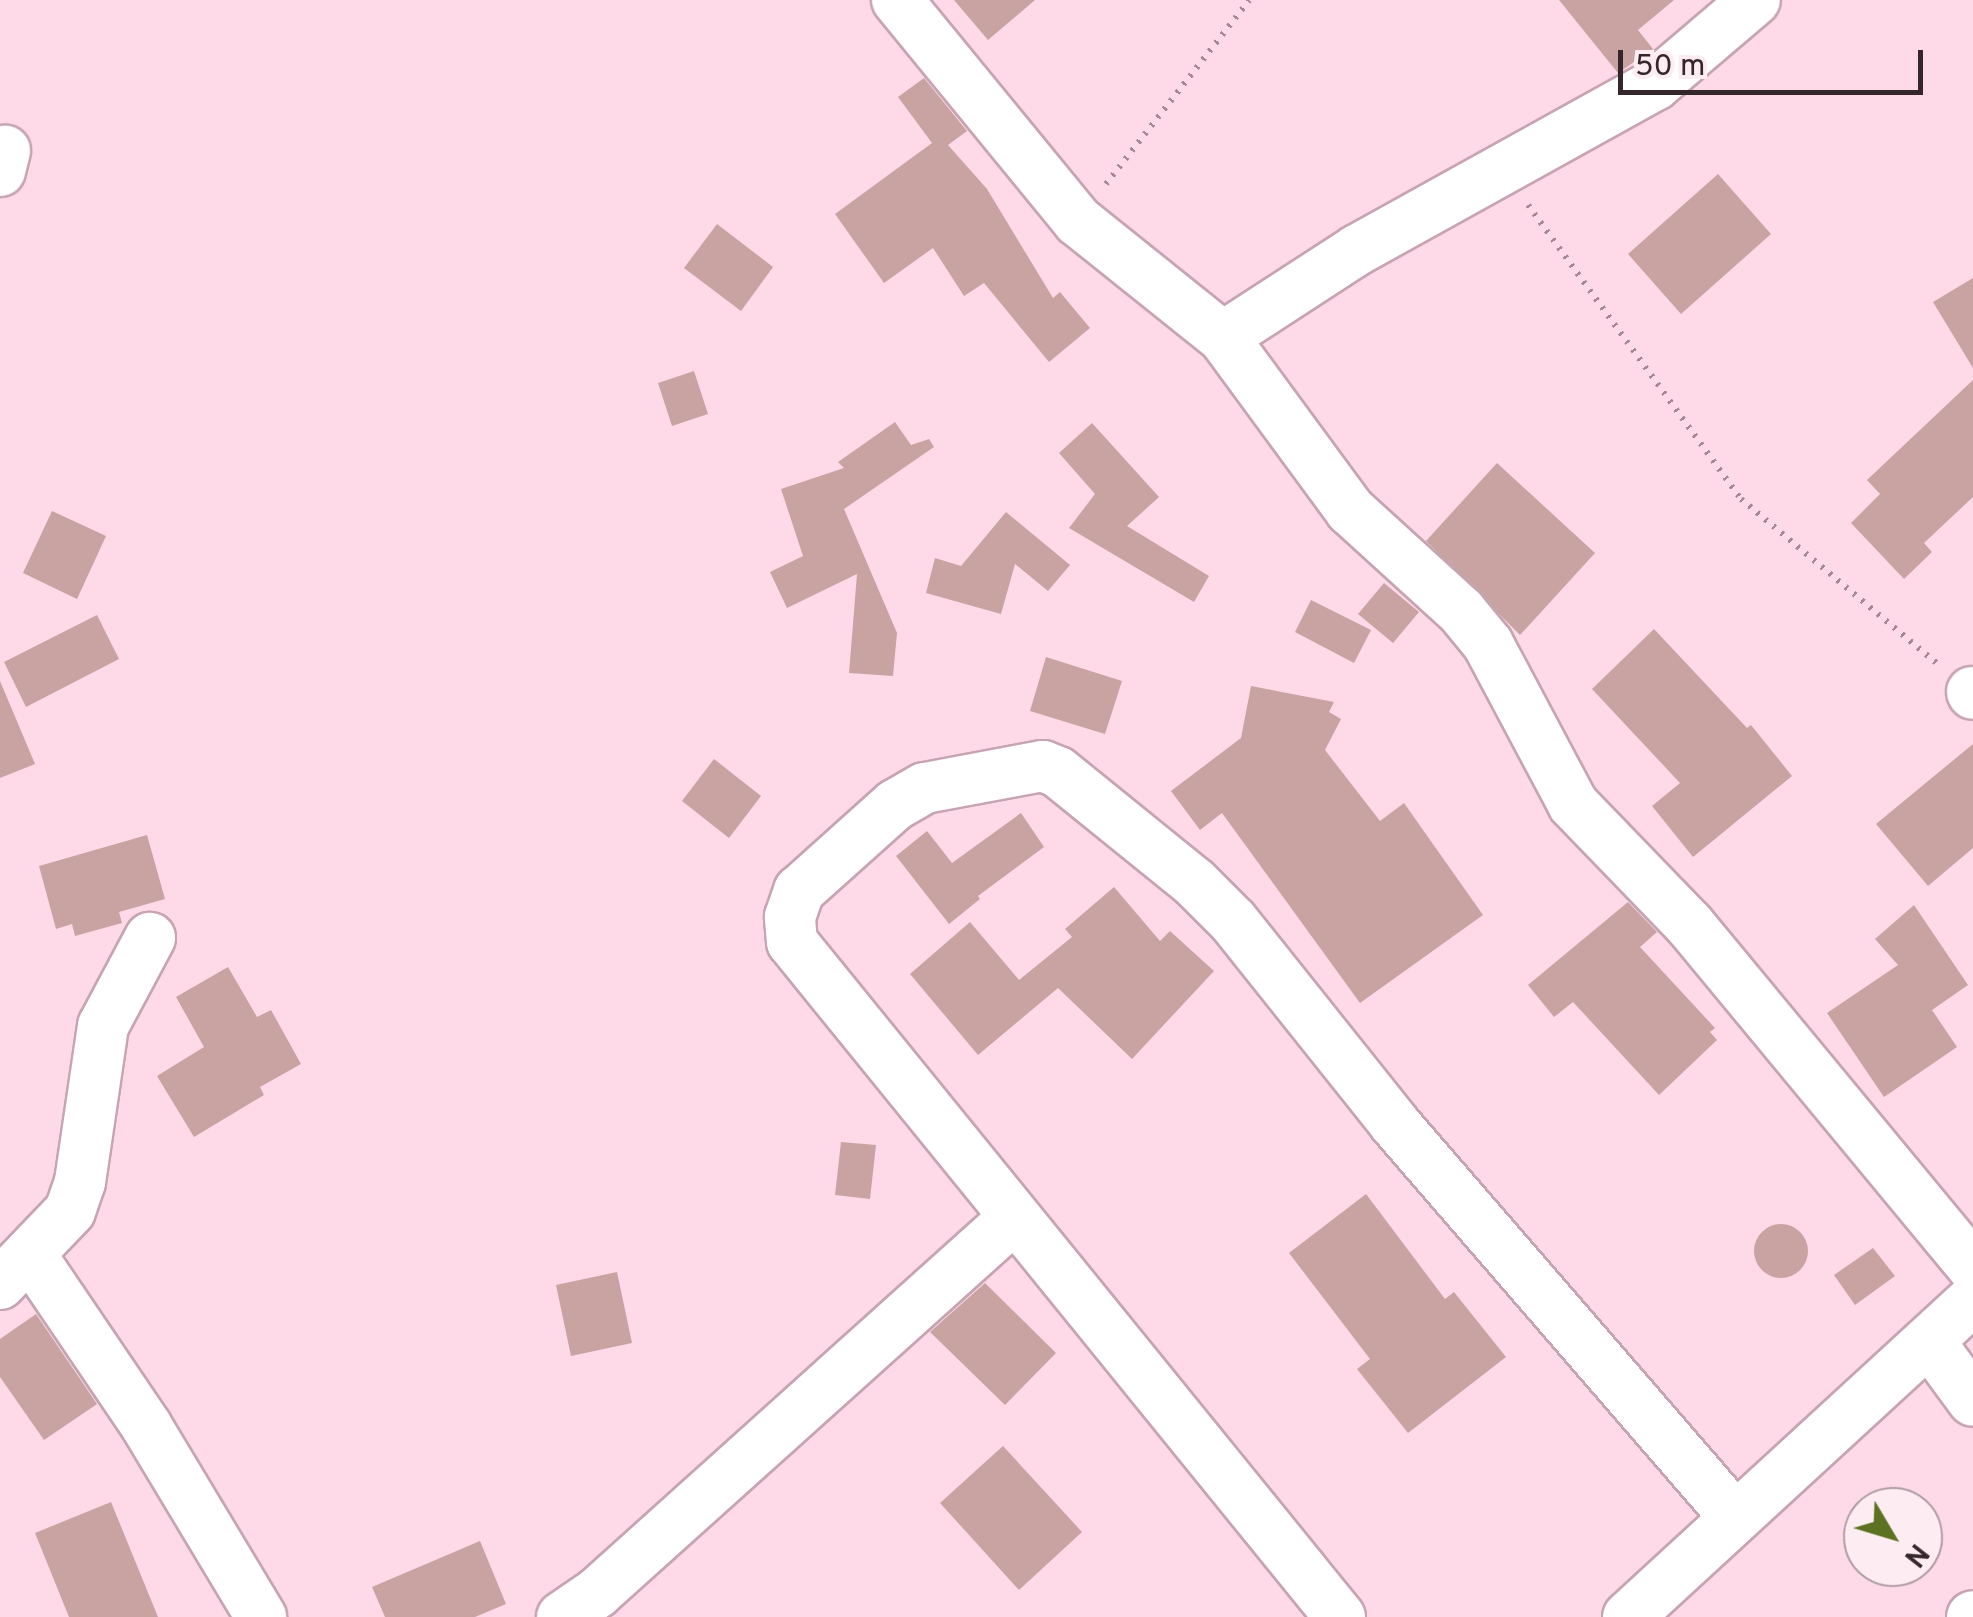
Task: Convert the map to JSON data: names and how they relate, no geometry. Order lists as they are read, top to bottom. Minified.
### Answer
{"scale_bar":"50 m","north":"bottom right"}
